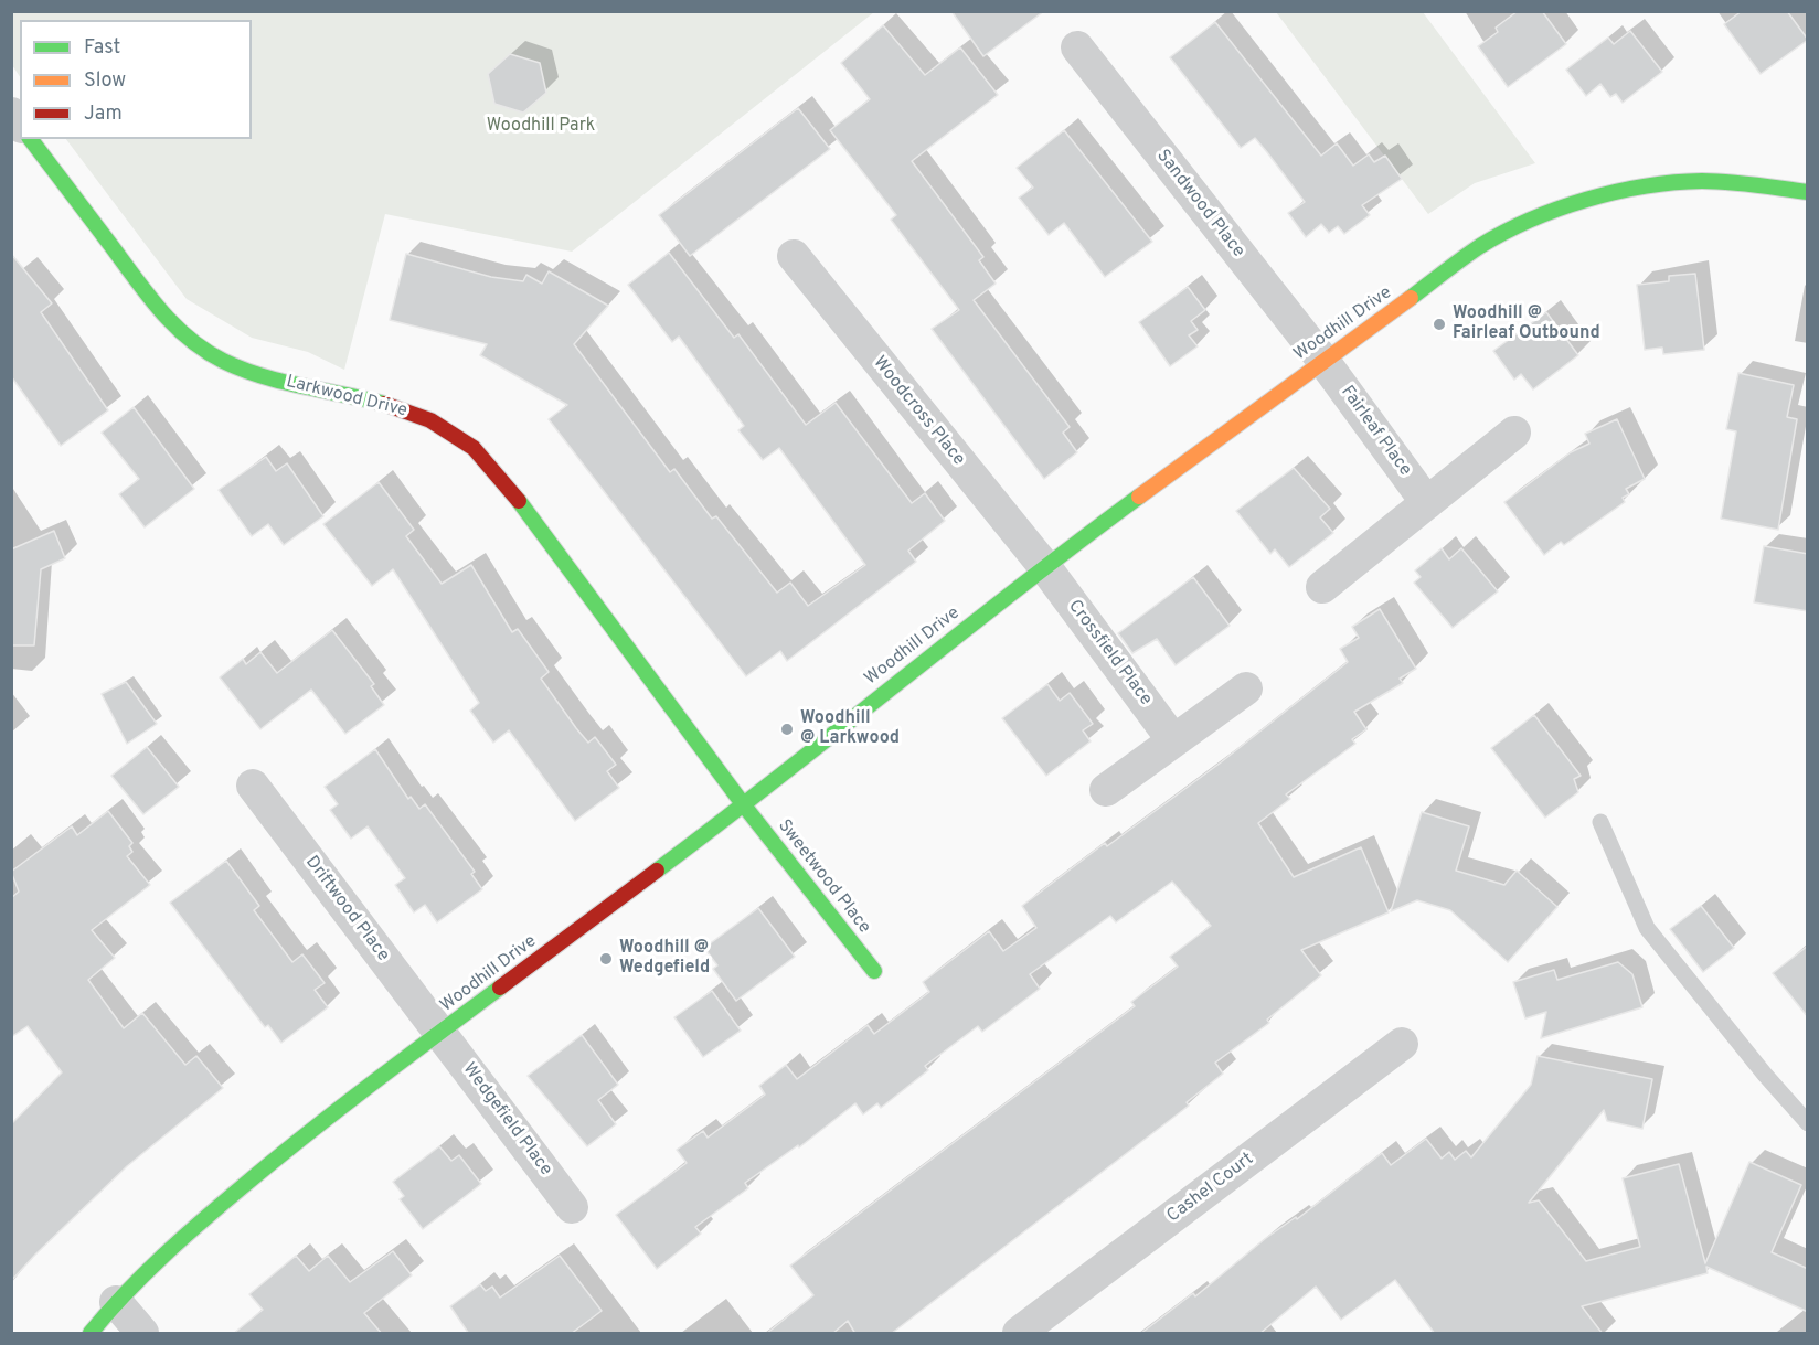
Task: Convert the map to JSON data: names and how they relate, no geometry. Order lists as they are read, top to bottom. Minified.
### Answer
{"streets":{"street":["Sandwood Place","Woodhill Drive","Larkwood Drive","Woodcross Place","Fairleaf Place","Crossfield Place","Sweetwood Place","Driftwood Place","Wedgefield Place","Cashel Court"]},"crossings":[["Sandwood Place","Woodhill Drive"],["Sandwood Place","Fairleaf Place"],["Woodhill Drive","Larkwood Drive"],["Woodhill Drive","Woodcross Place"],["Woodhill Drive","Fairleaf Place"],["Woodhill Drive","Crossfield Place"],["Woodhill Drive","Sweetwood Place"],["Woodhill Drive","Driftwood Place"],["Woodhill Drive","Wedgefield Place"],["Larkwood Drive","Sweetwood Place"],["Woodcross Place","Crossfield Place"],["Driftwood Place","Wedgefield Place"]],"parks":["Woodhill Park"],"places":["Woodhill @ Fairleaf Outbound","Woodhill @ Larkwood","Woodhill @ Wedgefield"],"legend":["Fast","Slow","Jam"]}
